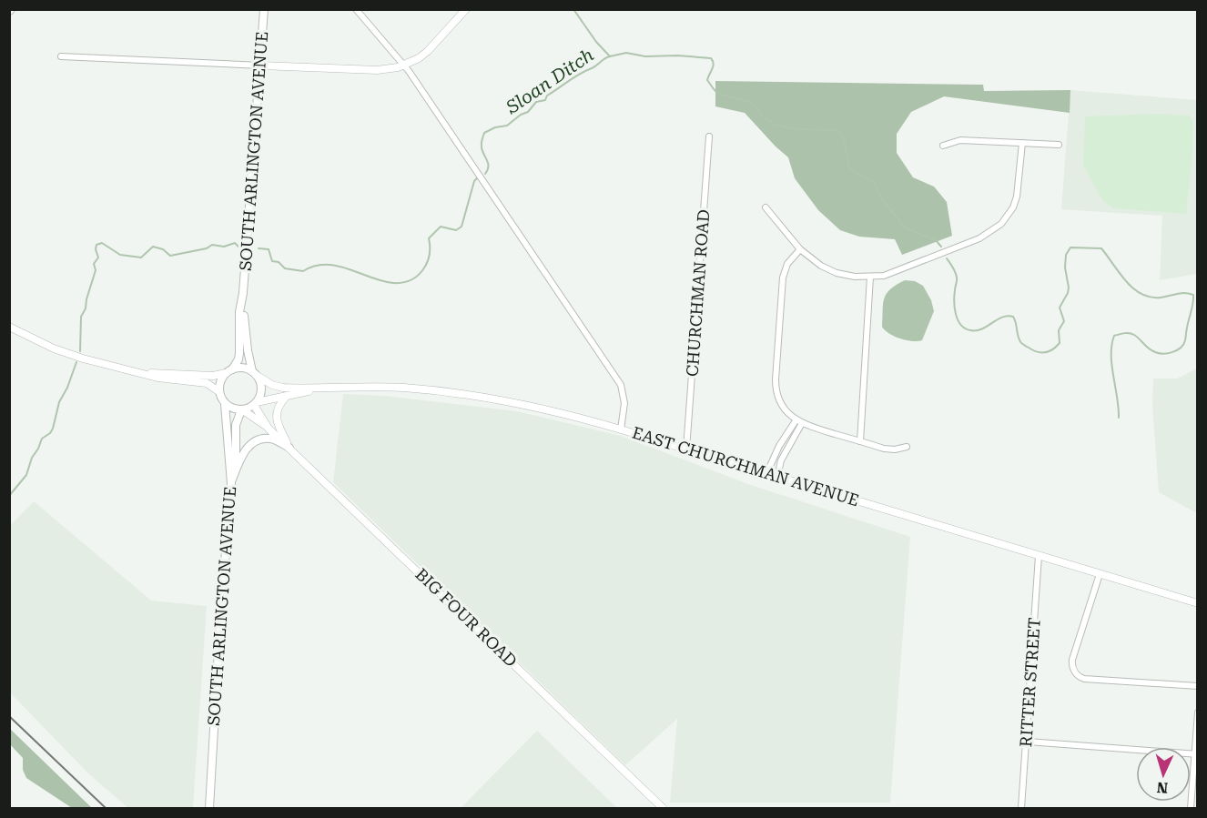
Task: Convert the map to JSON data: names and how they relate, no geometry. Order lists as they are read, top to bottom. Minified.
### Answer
{"streets":{"main road":["SOUTH ARLINGTON AVENUE"],"street":["CHURCHMAN ROAD","EAST CHURCHMAN AVENUE","BIG FOUR ROAD","RITTER STREET"]},"crossings":[["SOUTH ARLINGTON AVENUE","BIG FOUR ROAD"],["CHURCHMAN ROAD","EAST CHURCHMAN AVENUE"],["EAST CHURCHMAN AVENUE","RITTER STREET"]],"water":["Sloan Ditch"],"north":"bottom"}
